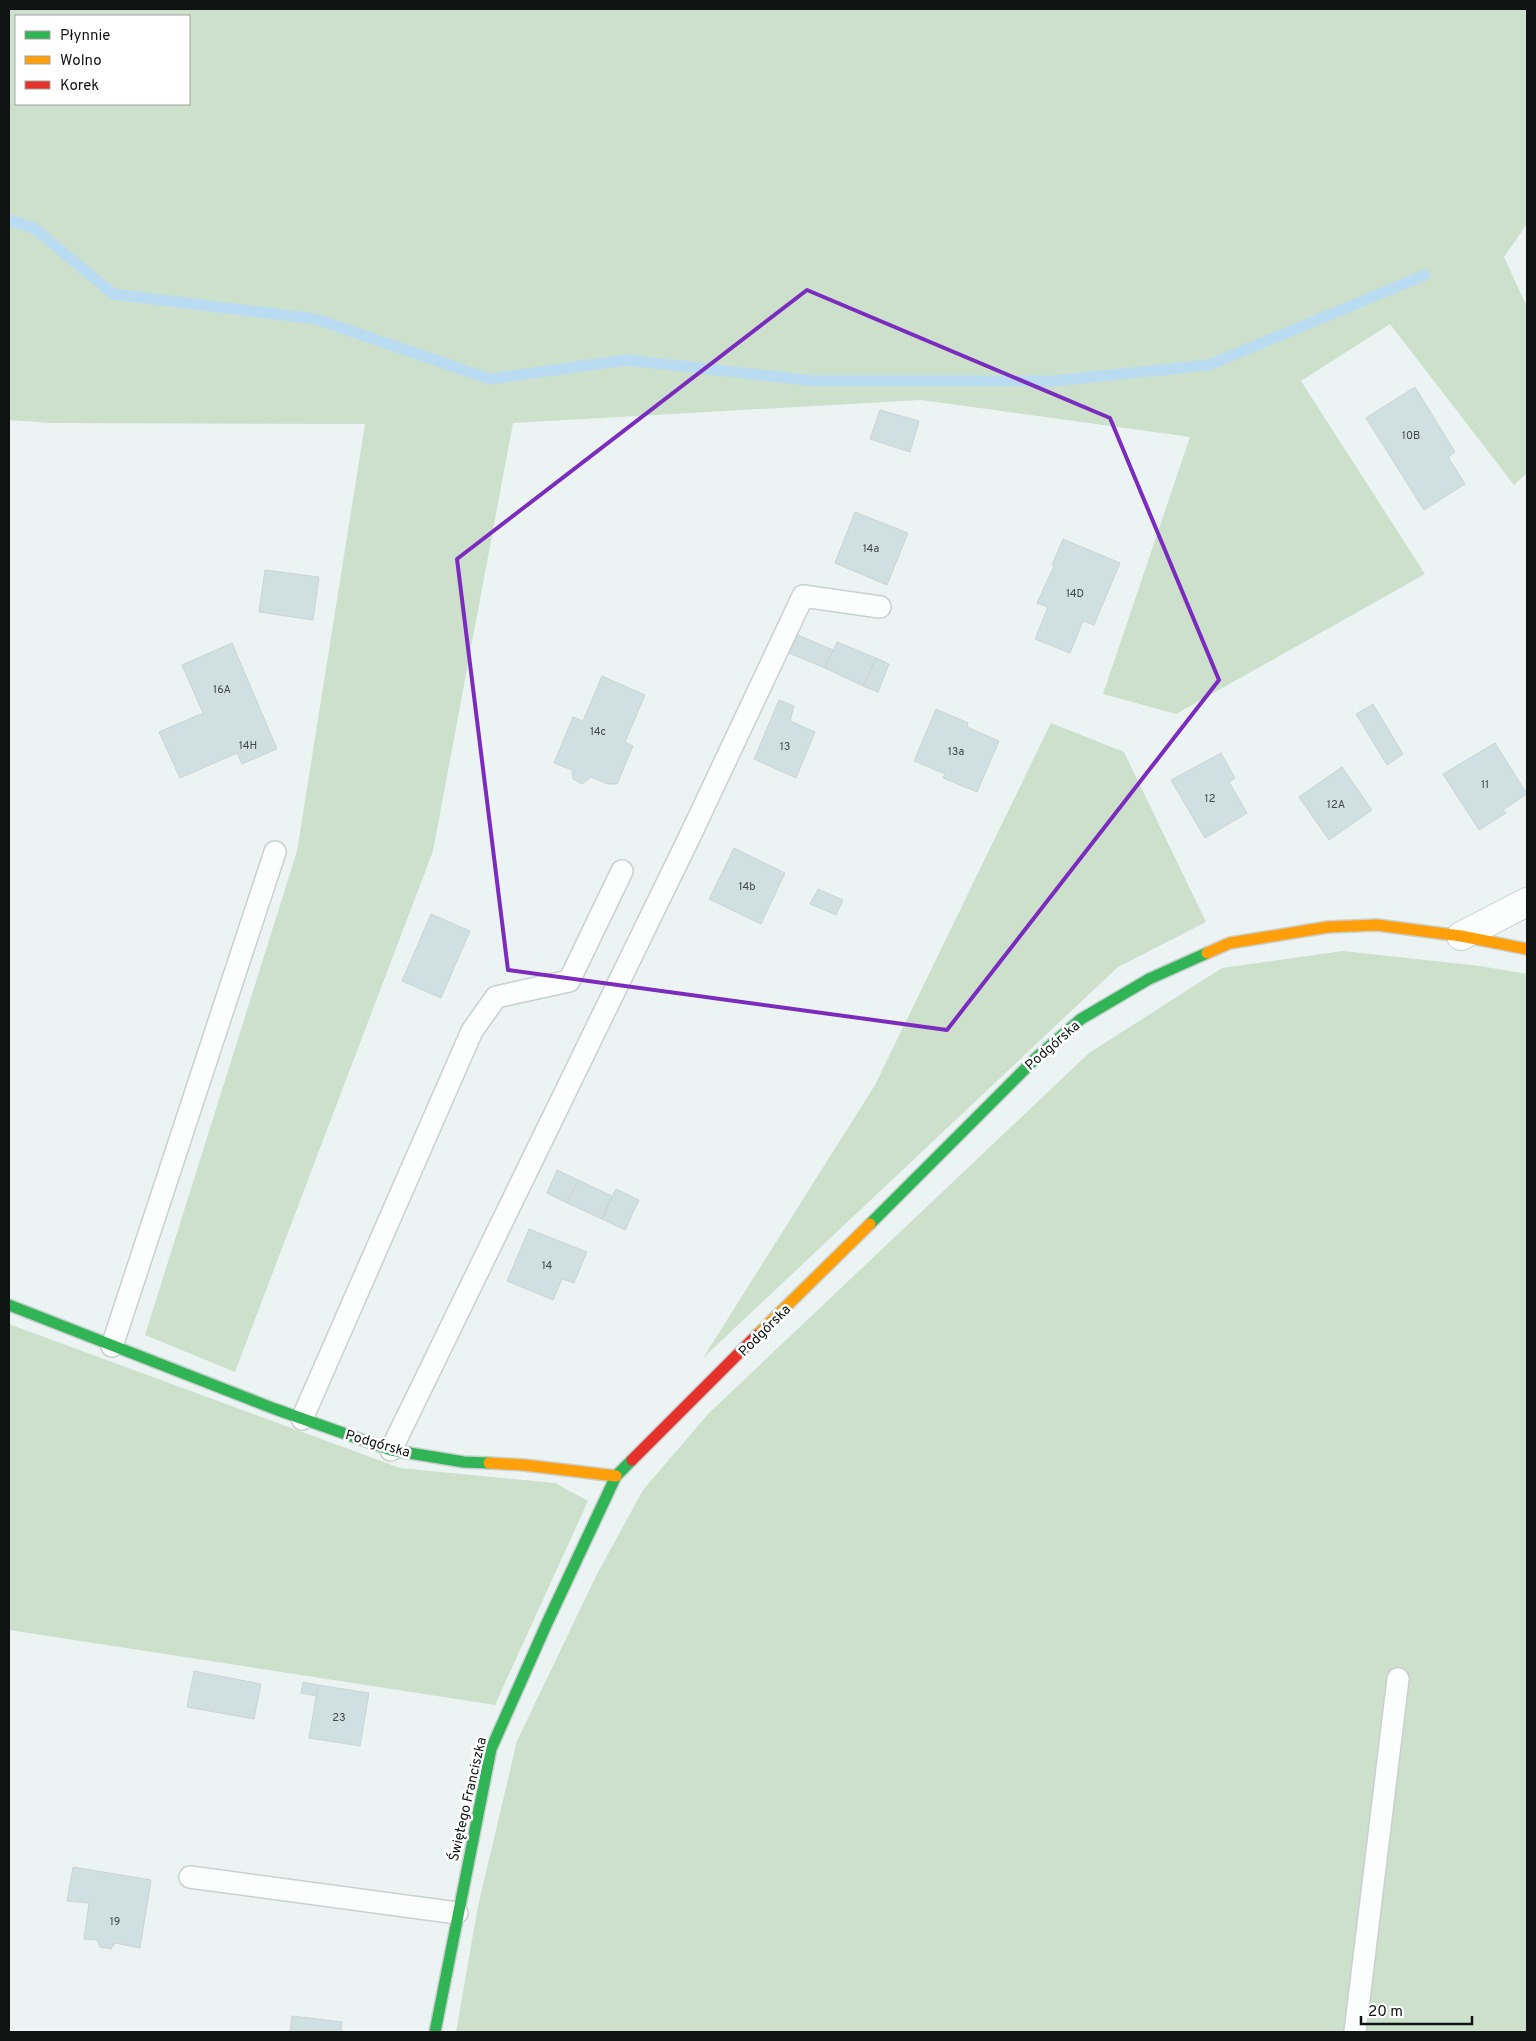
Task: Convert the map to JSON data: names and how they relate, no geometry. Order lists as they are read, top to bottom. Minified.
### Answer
{"streets":{"street":["Podgórska","Świętego Franciszka"]},"crossings":[["Podgórska","Świętego Franciszka"]],"house_numbers":["10B","14a","14D","16A","14c","14H","13","13a","11","12","12A","14b","14","23","19"],"legend":["Płynnie","Wolno","Korek"],"scale_bar":"20 m"}
